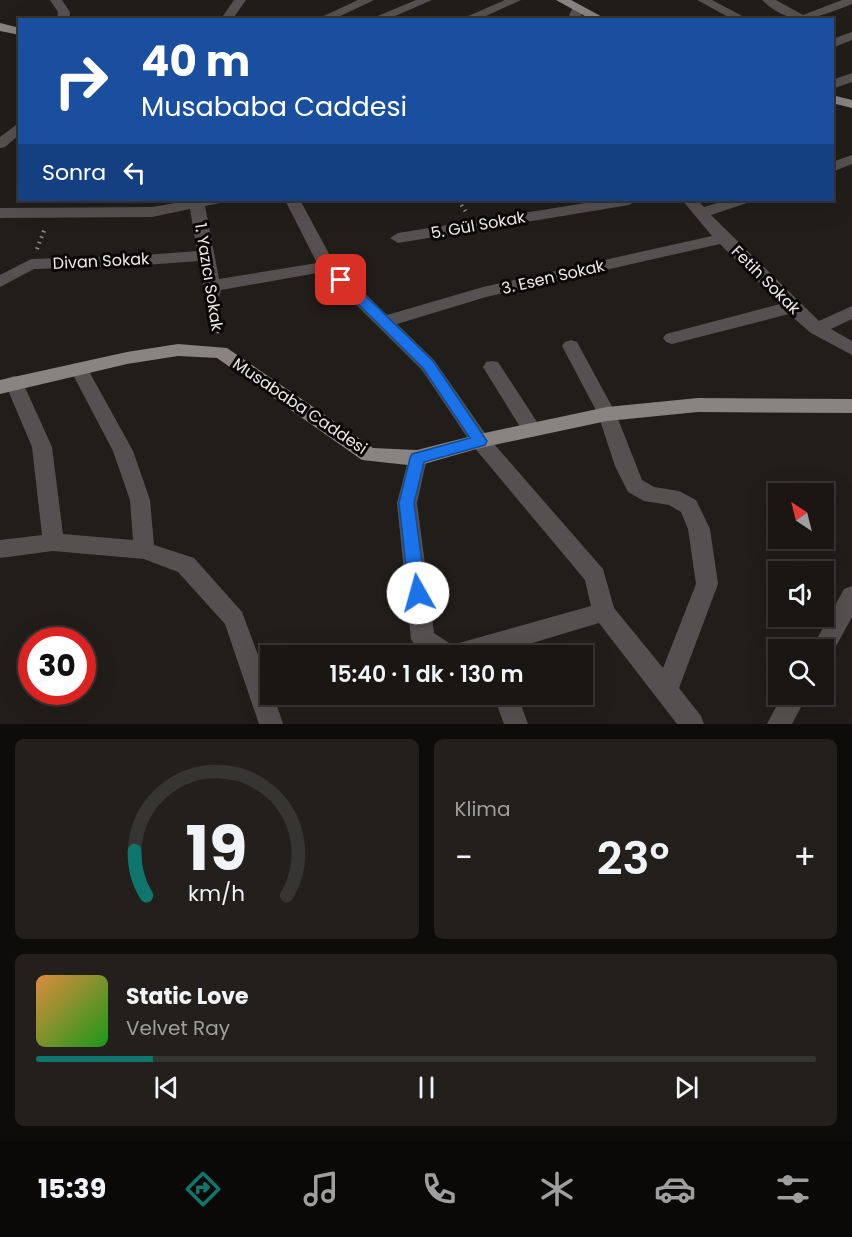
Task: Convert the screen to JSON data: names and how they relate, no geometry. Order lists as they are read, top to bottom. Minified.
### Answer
{"streets":{"main road":["Musababa Caddesi"],"street":["5. Gül Sokak","Divan Sokak","1. Yazıcı Sokak","3. Esen Sokak","Fetih Sokak"]},"crossings":[["Divan Sokak","1. Yazıcı Sokak"],["1. Yazıcı Sokak","Musababa Caddesi"],["3. Esen Sokak","Fetih Sokak"]],"north":"top left","page":{"turn":["40 m","Musababa Caddesi"],"then":"Sonra","limit":"30","trip":"15:40 · 1 dk · 130 m","tile":"Klima","heat":["−","23°","+"],"song":["Static Love","Velvet Ray"],"tabs":"15:39","gauge":["19","km/h"]}}
